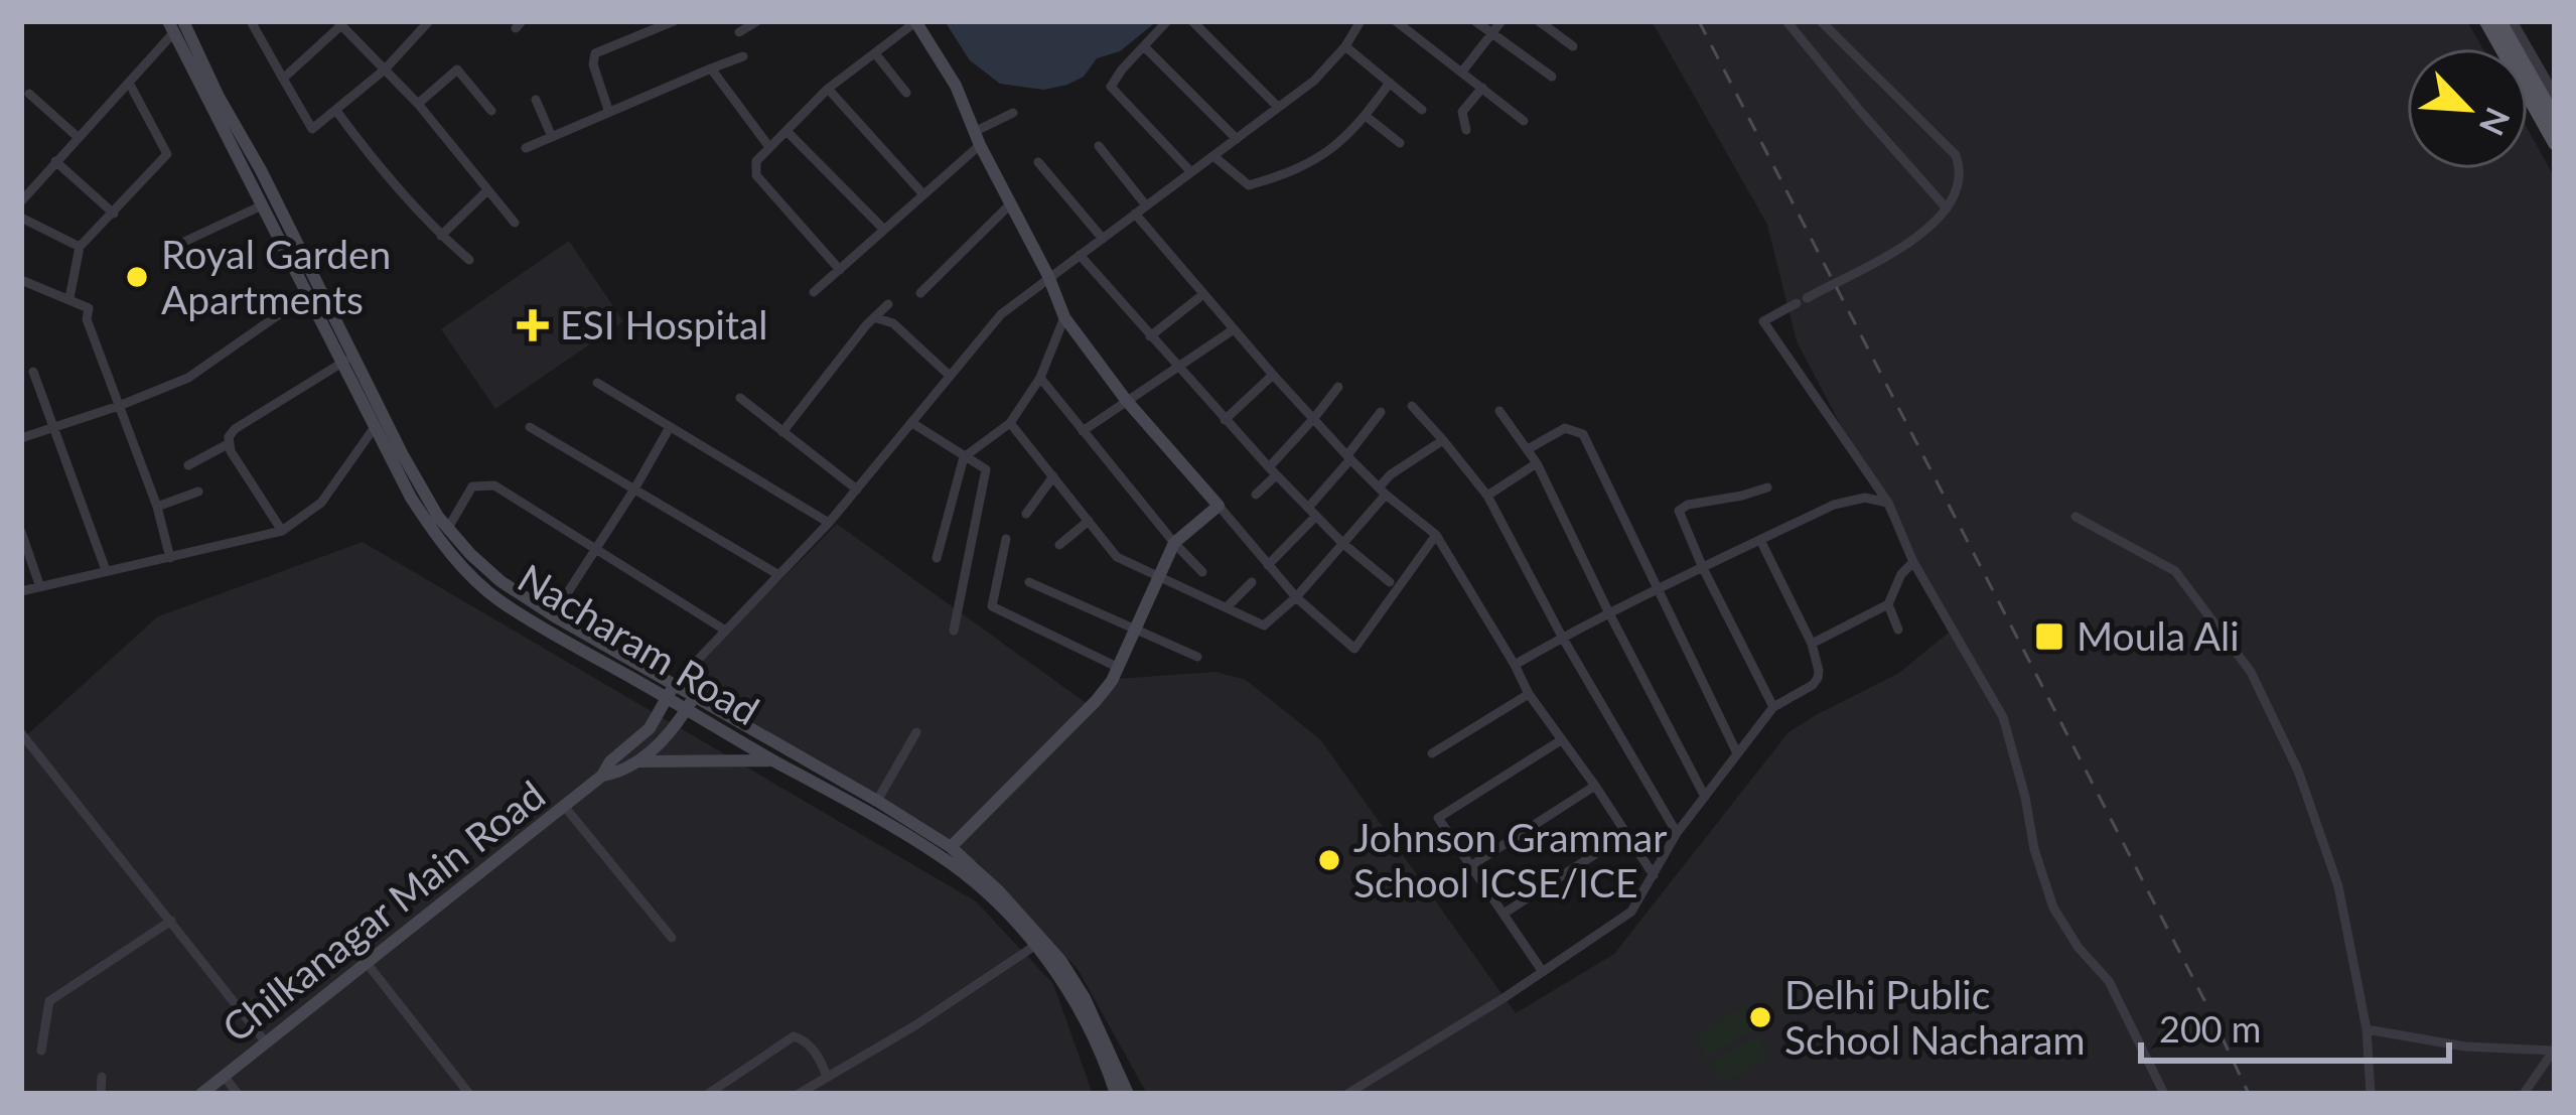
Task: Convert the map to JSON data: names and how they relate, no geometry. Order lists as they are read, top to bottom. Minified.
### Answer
{"streets":{"main road":["Nacharam Road","Chilkanagar Main Road"]},"places":{"other":["Royal Garden Apartments","Johnson Grammar School ICSE/ICE","Delhi Public School Nacharam"],"health":["ESI Hospital"],"transit":["Moula Ali"]},"scale_bar":"200 m","north":"bottom right"}
